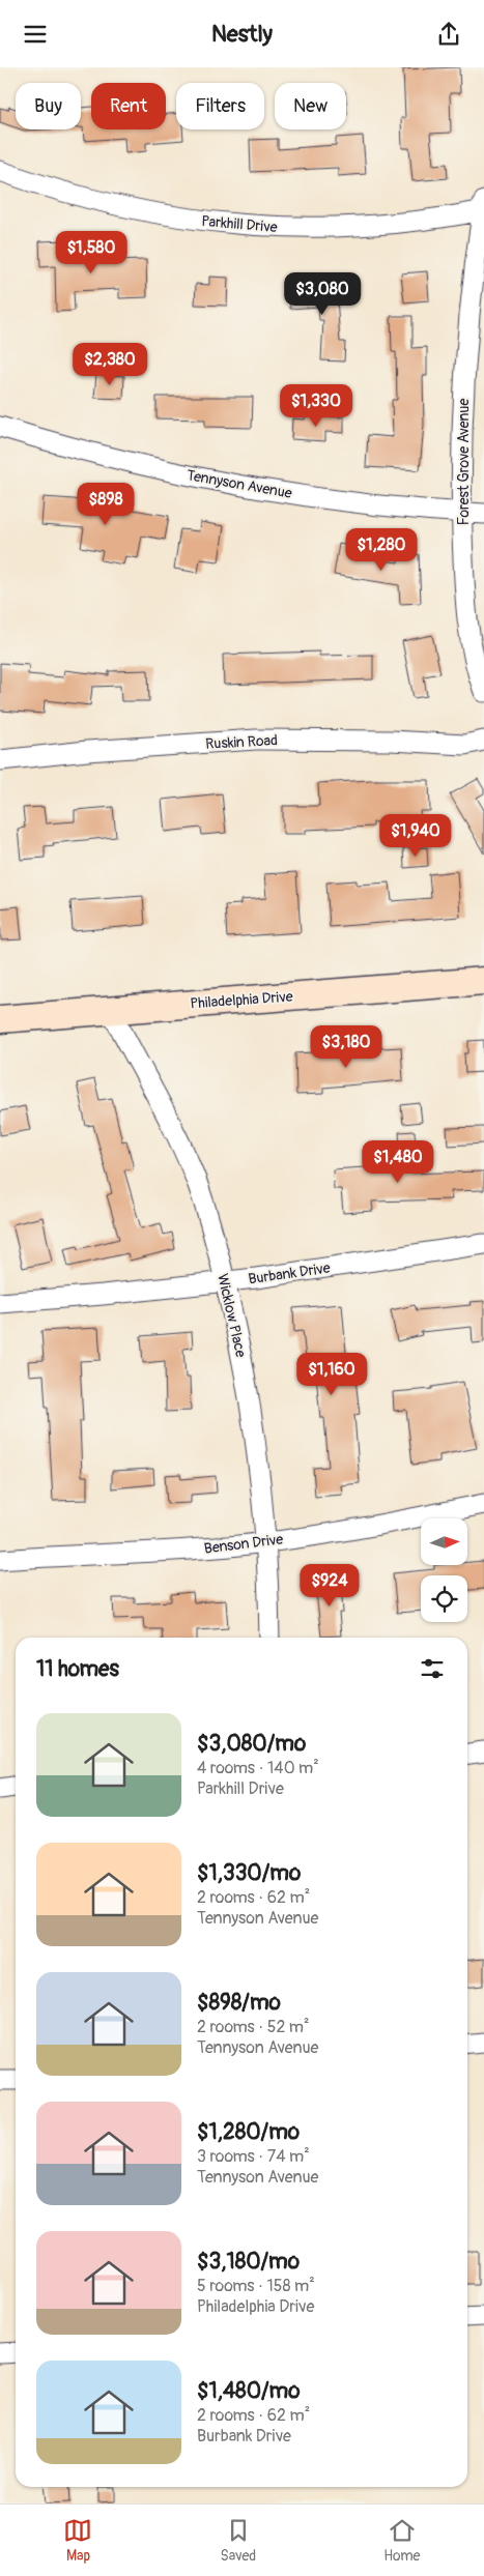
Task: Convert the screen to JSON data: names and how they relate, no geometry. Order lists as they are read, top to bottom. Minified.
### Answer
{"streets":{"main road":["Philadelphia Drive"],"street":["Parkhill Drive","Forest Grove Avenue","Tennyson Avenue","Ruskin Road","Burbank Drive","Wicklow Place","Benson Drive"]},"crossings":[["Parkhill Drive","Forest Grove Avenue"],["Forest Grove Avenue","Tennyson Avenue"],["Philadelphia Drive","Wicklow Place"],["Burbank Drive","Wicklow Place"],["Wicklow Place","Benson Drive"]],"north":"right","page":{"header":"Nestly","chip":["Buy","Rent","Filters","New"],"price":["$1,580","$3,080","$2,380","$1,330","$898","$1,280","$1,940","$3,180","$1,480","$1,160","$924"],"heading":"11 homes","list":[{"name":"$3,080/mo","note":"4 rooms · 140 m² · Parkhill Drive"},{"name":"$1,330/mo","note":"2 rooms · 62 m² · Tennyson Avenue"},{"name":"$898/mo","note":"2 rooms · 52 m² · Tennyson Avenue"},{"name":"$1,280/mo","note":"3 rooms · 74 m² · Tennyson Avenue"},{"name":"$3,180/mo","note":"5 rooms · 158 m² · Philadelphia Drive"},{"name":"$1,480/mo","note":"2 rooms · 62 m² · Burbank Drive"}],"tabs":["Map","Saved","Home"]}}
